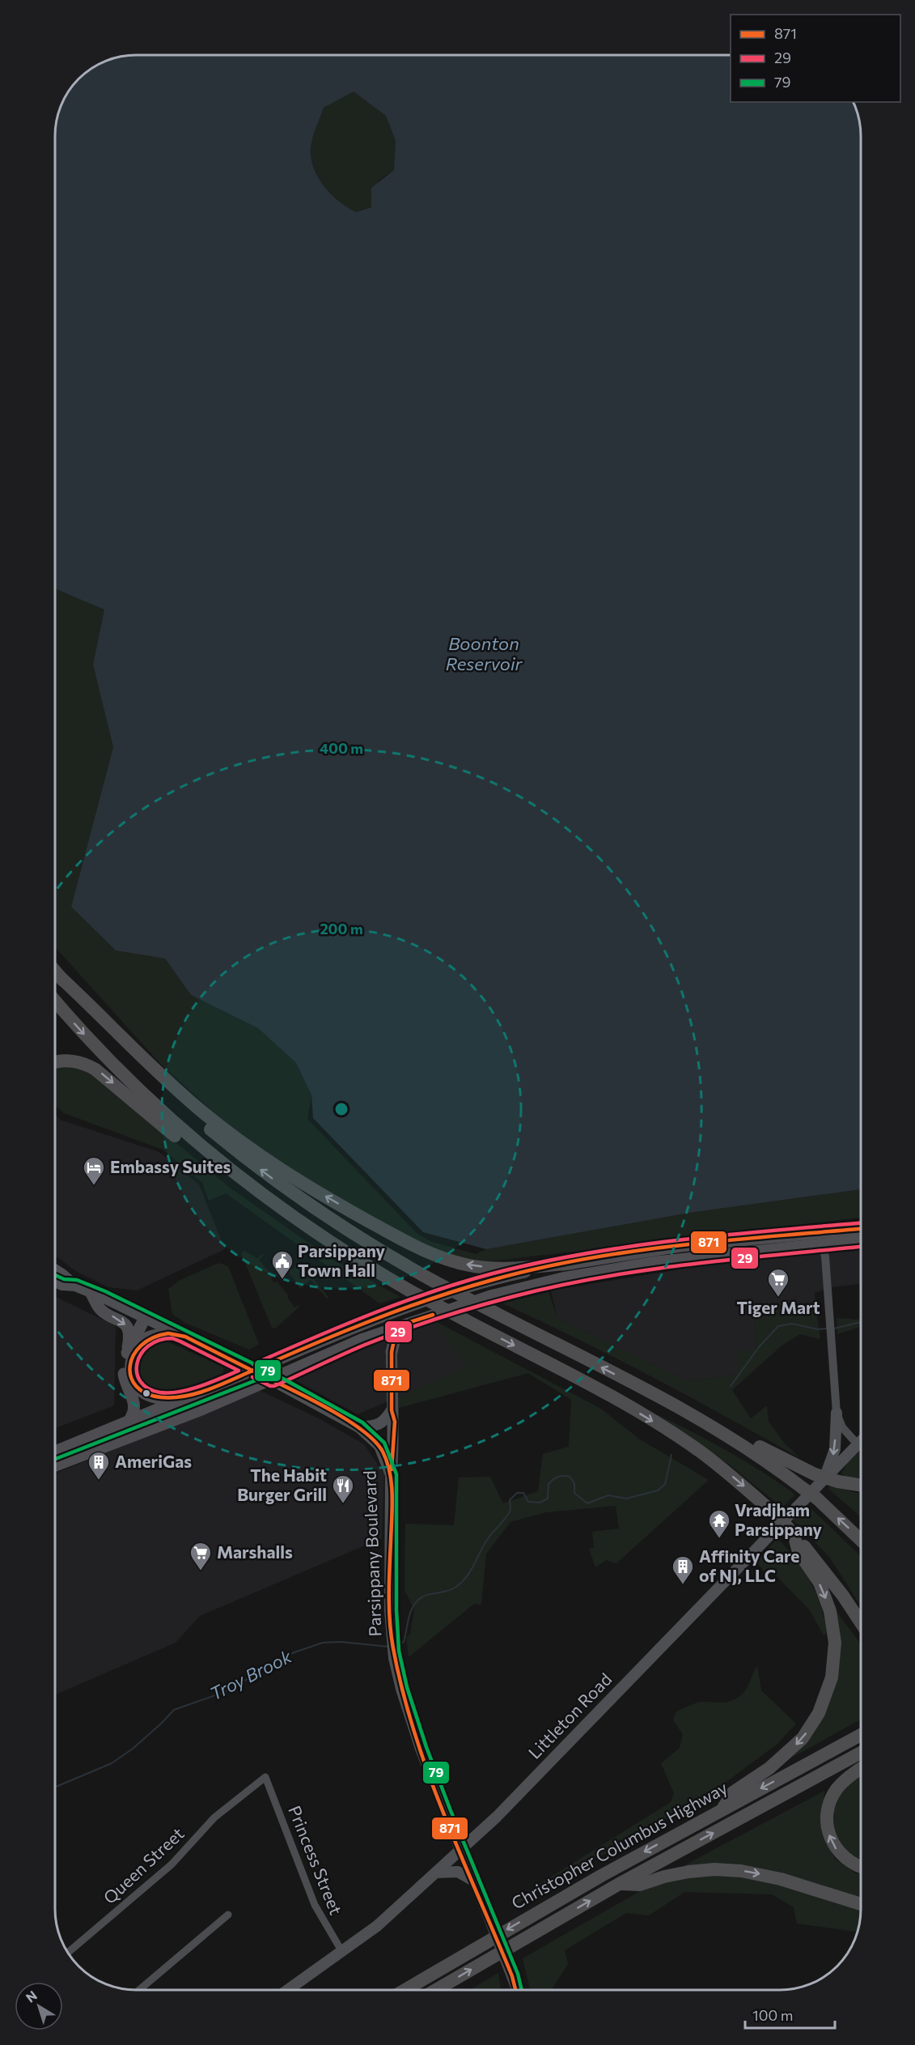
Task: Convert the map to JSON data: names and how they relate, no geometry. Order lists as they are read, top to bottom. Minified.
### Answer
{"streets":{"highway":["Christopher Columbus Highway"],"main road":["Parsippany Boulevard","Littleton Road"],"street":["Princess Street","Queen Street"]},"crossings":[["Parsippany Boulevard","Littleton Road"],["Littleton Road","Princess Street"],["Princess Street","Queen Street"]],"water":["Boonton Reservoir","Troy Brook"],"places":{"hotel":["Embassy Suites"],"public building":["Parsippany Town Hall"],"supermarket":["Tiger Mart","Marshalls"],"building":["AmeriGas","Affinity Care of NJ, LLC"],"restaurant":["The Habit Burger Grill"],"temple":["Vradjham Parsippany"]},"lines":["transit line 29","transit line 871","transit line 79"],"legend":["871","29","79"],"scale_bar":"100 m","north":"top left","rings":["400 m","200 m"]}
